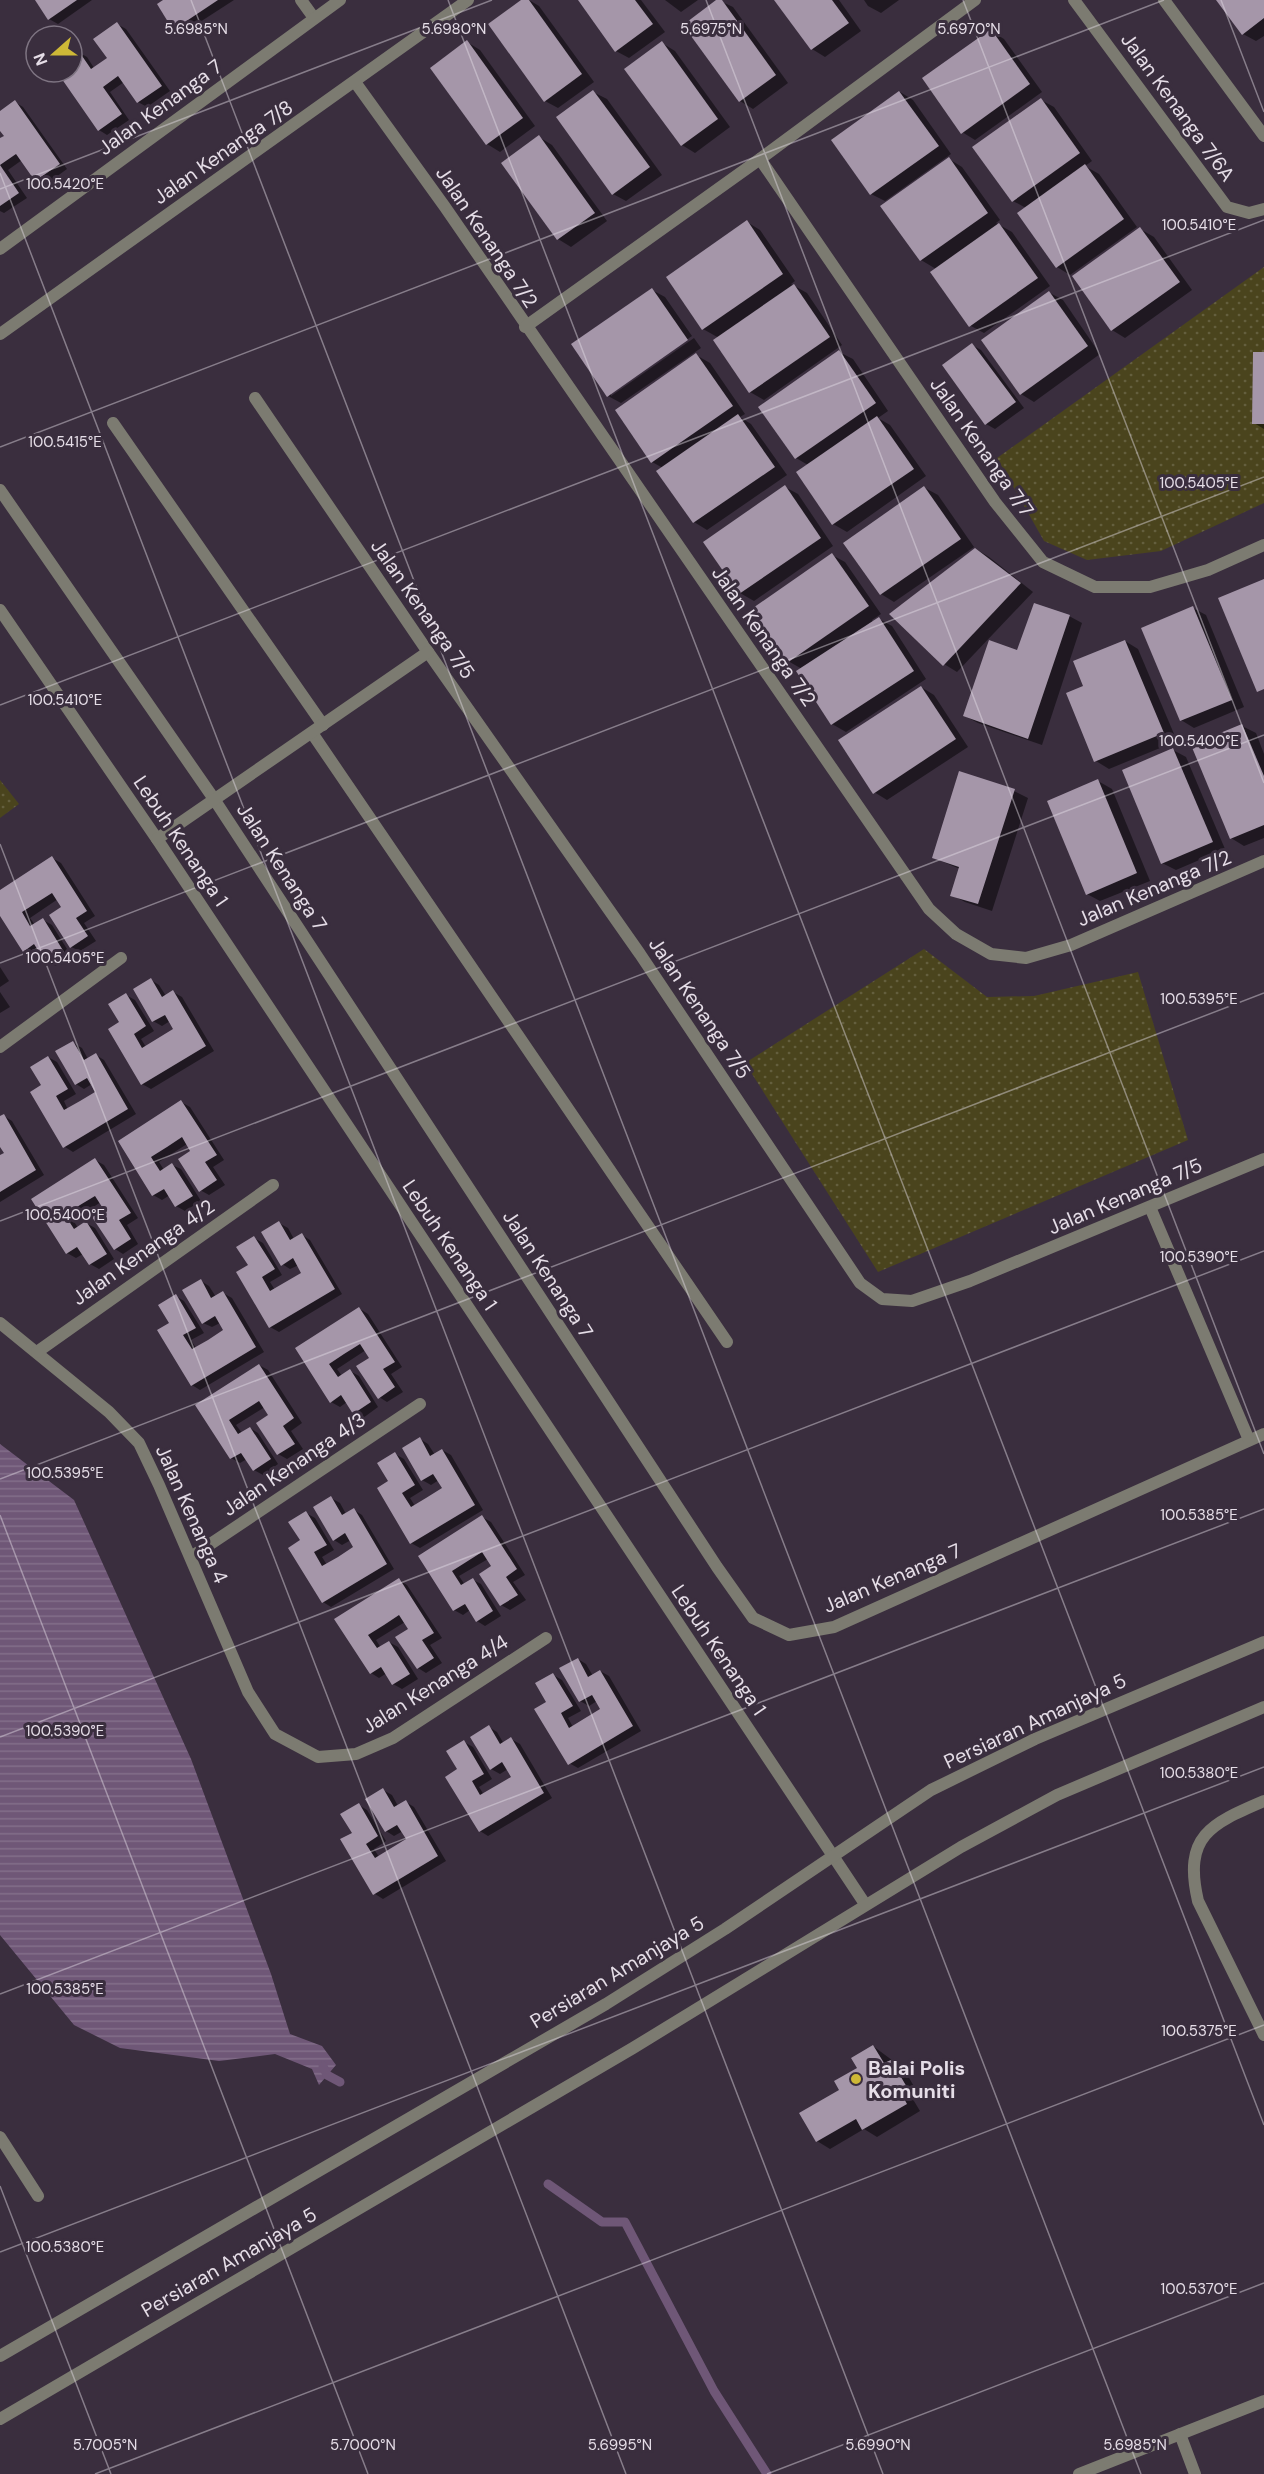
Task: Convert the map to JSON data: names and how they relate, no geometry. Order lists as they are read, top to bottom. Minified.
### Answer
{"streets":{"street":["Jalan Kenanga 7","Jalan Kenanga 7/6A","Jalan Kenanga 7/8","Jalan Kenanga 7/2","Jalan Kenanga 7/7","Jalan Kenanga 7/5","Lebuh Kenanga 1","Jalan Kenanga 4/2","Jalan Kenanga 4/3","Jalan Kenanga 4","Jalan Kenanga 4/4","Persiaran Amanjaya 5"]},"crossings":[["Jalan Kenanga 7/8","Jalan Kenanga 7/2"],["Lebuh Kenanga 1","Persiaran Amanjaya 5"],["Jalan Kenanga 4/2","Jalan Kenanga 4"],["Jalan Kenanga 4/3","Jalan Kenanga 4"],["Jalan Kenanga 4","Jalan Kenanga 4/4"]],"places":["Balai Polis Komuniti"],"north":"left","coordinates":["5.6985°N","5.6980°N","5.6975°N","5.6970°N","100.5420°E","100.5410°E","100.5415°E","100.5405°E","100.5400°E","100.5395°E","100.5390°E","100.5385°E","100.5380°E","100.5375°E","100.5370°E","5.7005°N","5.7000°N","5.6995°N","5.6990°N"]}
